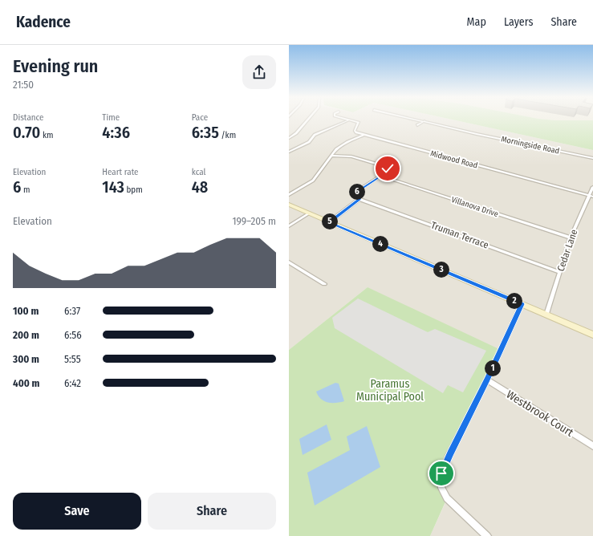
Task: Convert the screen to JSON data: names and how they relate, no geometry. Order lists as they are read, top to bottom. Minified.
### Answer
{"streets":{"street":["Morningside Road","Midwood Road","Villanova Drive","Truman Terrace","Cedar Lane","Westbrook Court"]},"crossings":[["Midwood Road","Cedar Lane"],["Villanova Drive","Cedar Lane"],["Truman Terrace","Cedar Lane"]],"parks":["Paramus Municipal Pool"],"page":{"header":"Kadence","nav":["Map","Layers","Share"],"heading":["Evening run","21:50"],"stats":[["Distance","0.70 km"],["Time","4:36"],["Pace","6:35 /km"],["Elevation","6 m"],["Heart rate","143 bpm"],["kcal","48"]],"pins":["6","5","4","3","2","1"],"chart":["Elevation","199–205 m"],"list":[{"name":"100 m","note":"6:37"},{"name":"200 m","note":"6:56"},{"name":"300 m","note":"5:55"},{"name":"400 m","note":"6:42"}],"buttons":["Save","Share"]}}
